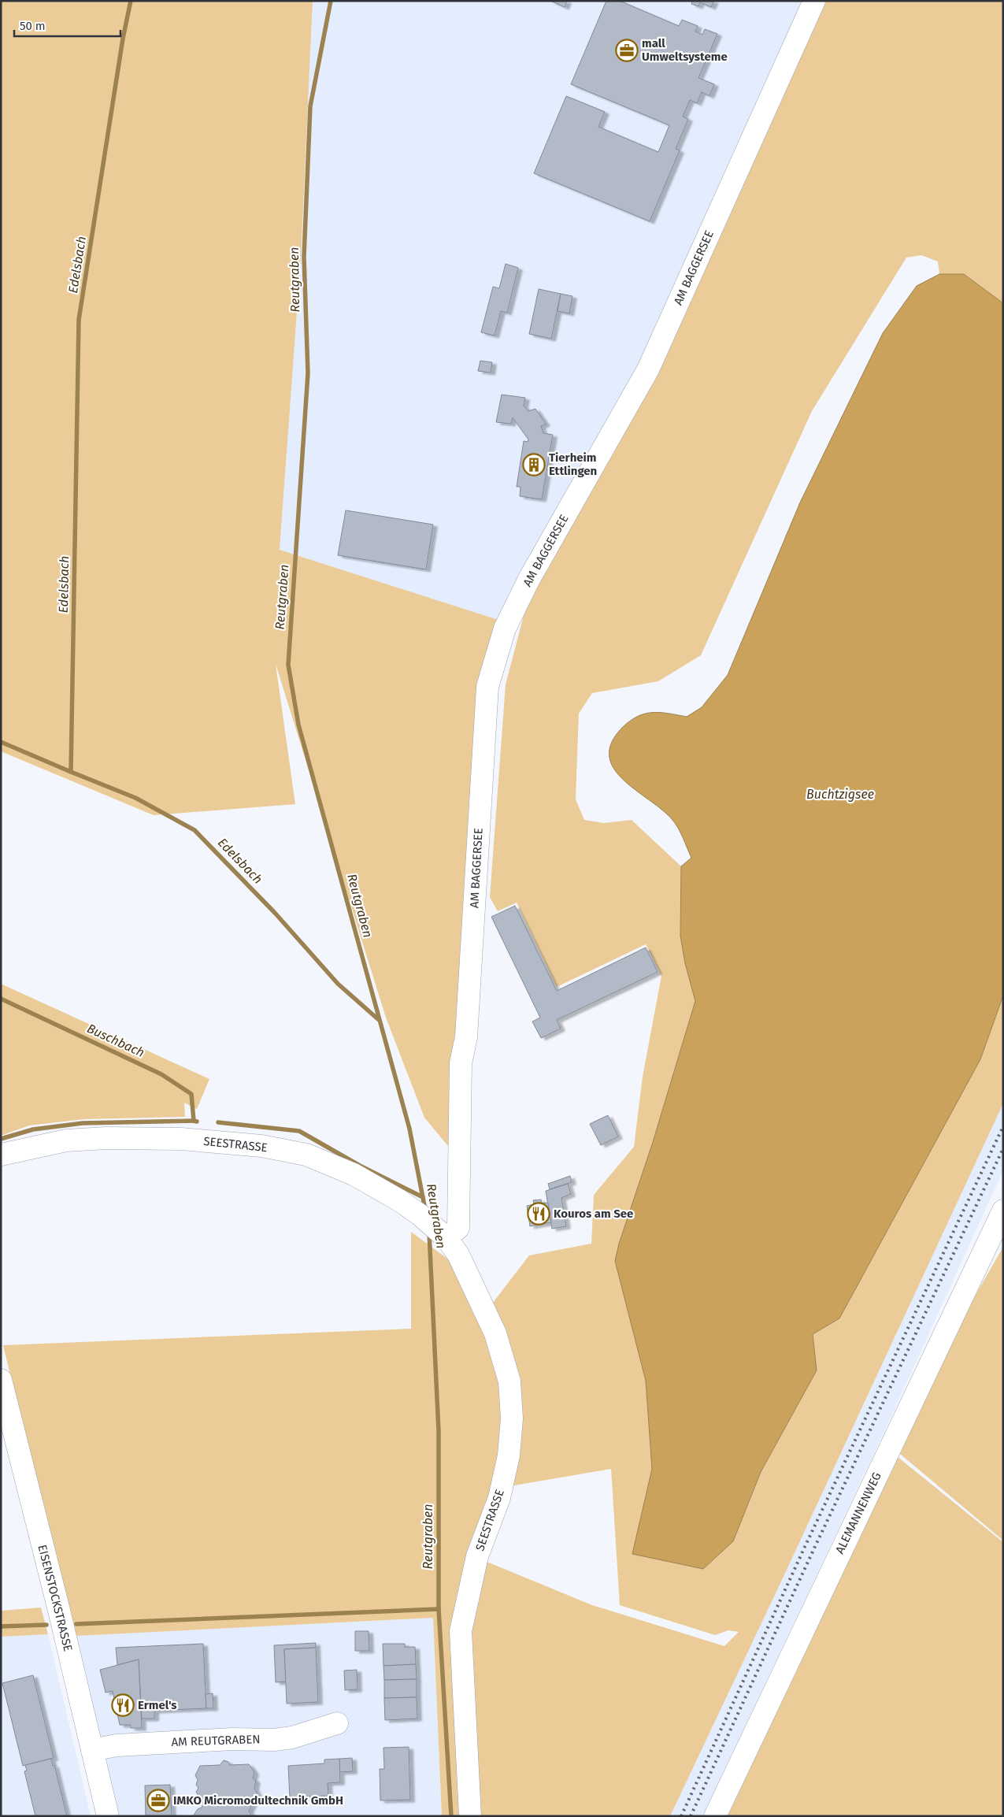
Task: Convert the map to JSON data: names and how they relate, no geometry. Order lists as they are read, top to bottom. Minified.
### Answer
{"streets":{"street":["AM BAGGERSEE","SEESTRASSE","ALEMANNENWEG","EISENSTOCKSTRASSE","AM REUTGRABEN"]},"crossings":[["AM BAGGERSEE","SEESTRASSE"],["EISENSTOCKSTRASSE","AM REUTGRABEN"]],"water":["Edelsbach","Reutgraben","Buchtzigsee","Buschbach"],"places":{"office":["mall Umweltsysteme","IMKO Micromodultechnik GmbH"],"building":["Tierheim Ettlingen"],"restaurant":["Kouros am See","Ermel's"]},"scale_bar":"50 m"}
